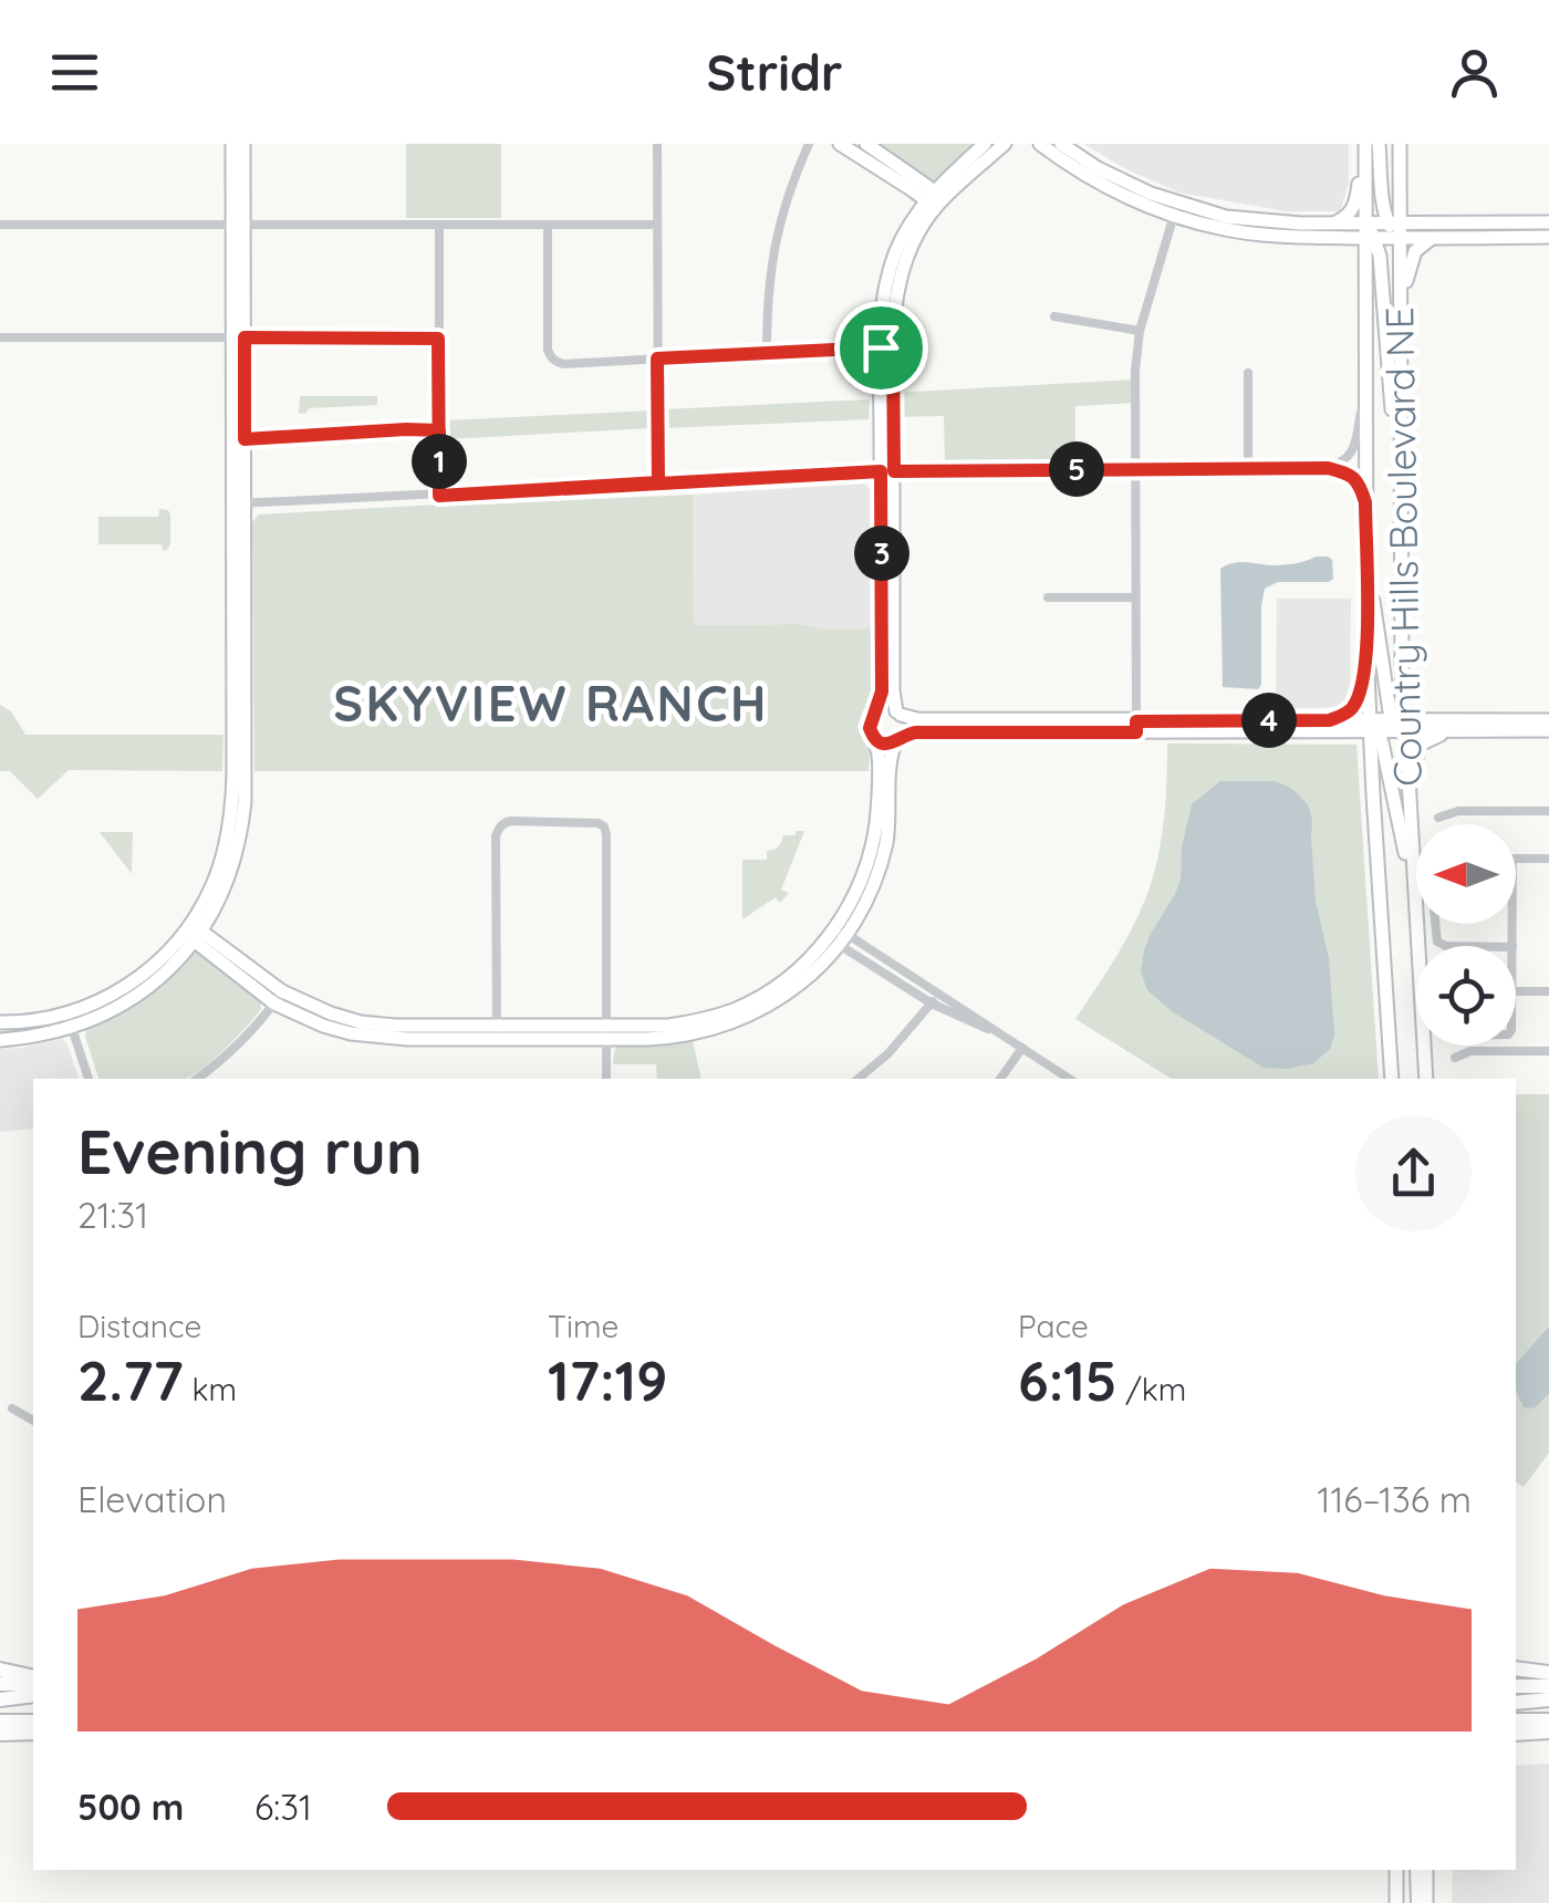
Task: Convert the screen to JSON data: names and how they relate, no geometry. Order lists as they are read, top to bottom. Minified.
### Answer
{"streets":{"street":["Country Hills Boulevard NE"]},"districts":["SKYVIEW RANCH"],"north":"left","page":{"header":"Stridr","pins":["1","5","3","4"],"heading":["Evening run","21:31"],"stats":[["Distance","2.77 km"],["Time","17:19"],["Pace","6:15 /km"]],"chart":["Elevation","116–136 m"],"list":[{"name":"500 m","note":"6:31"}]}}
